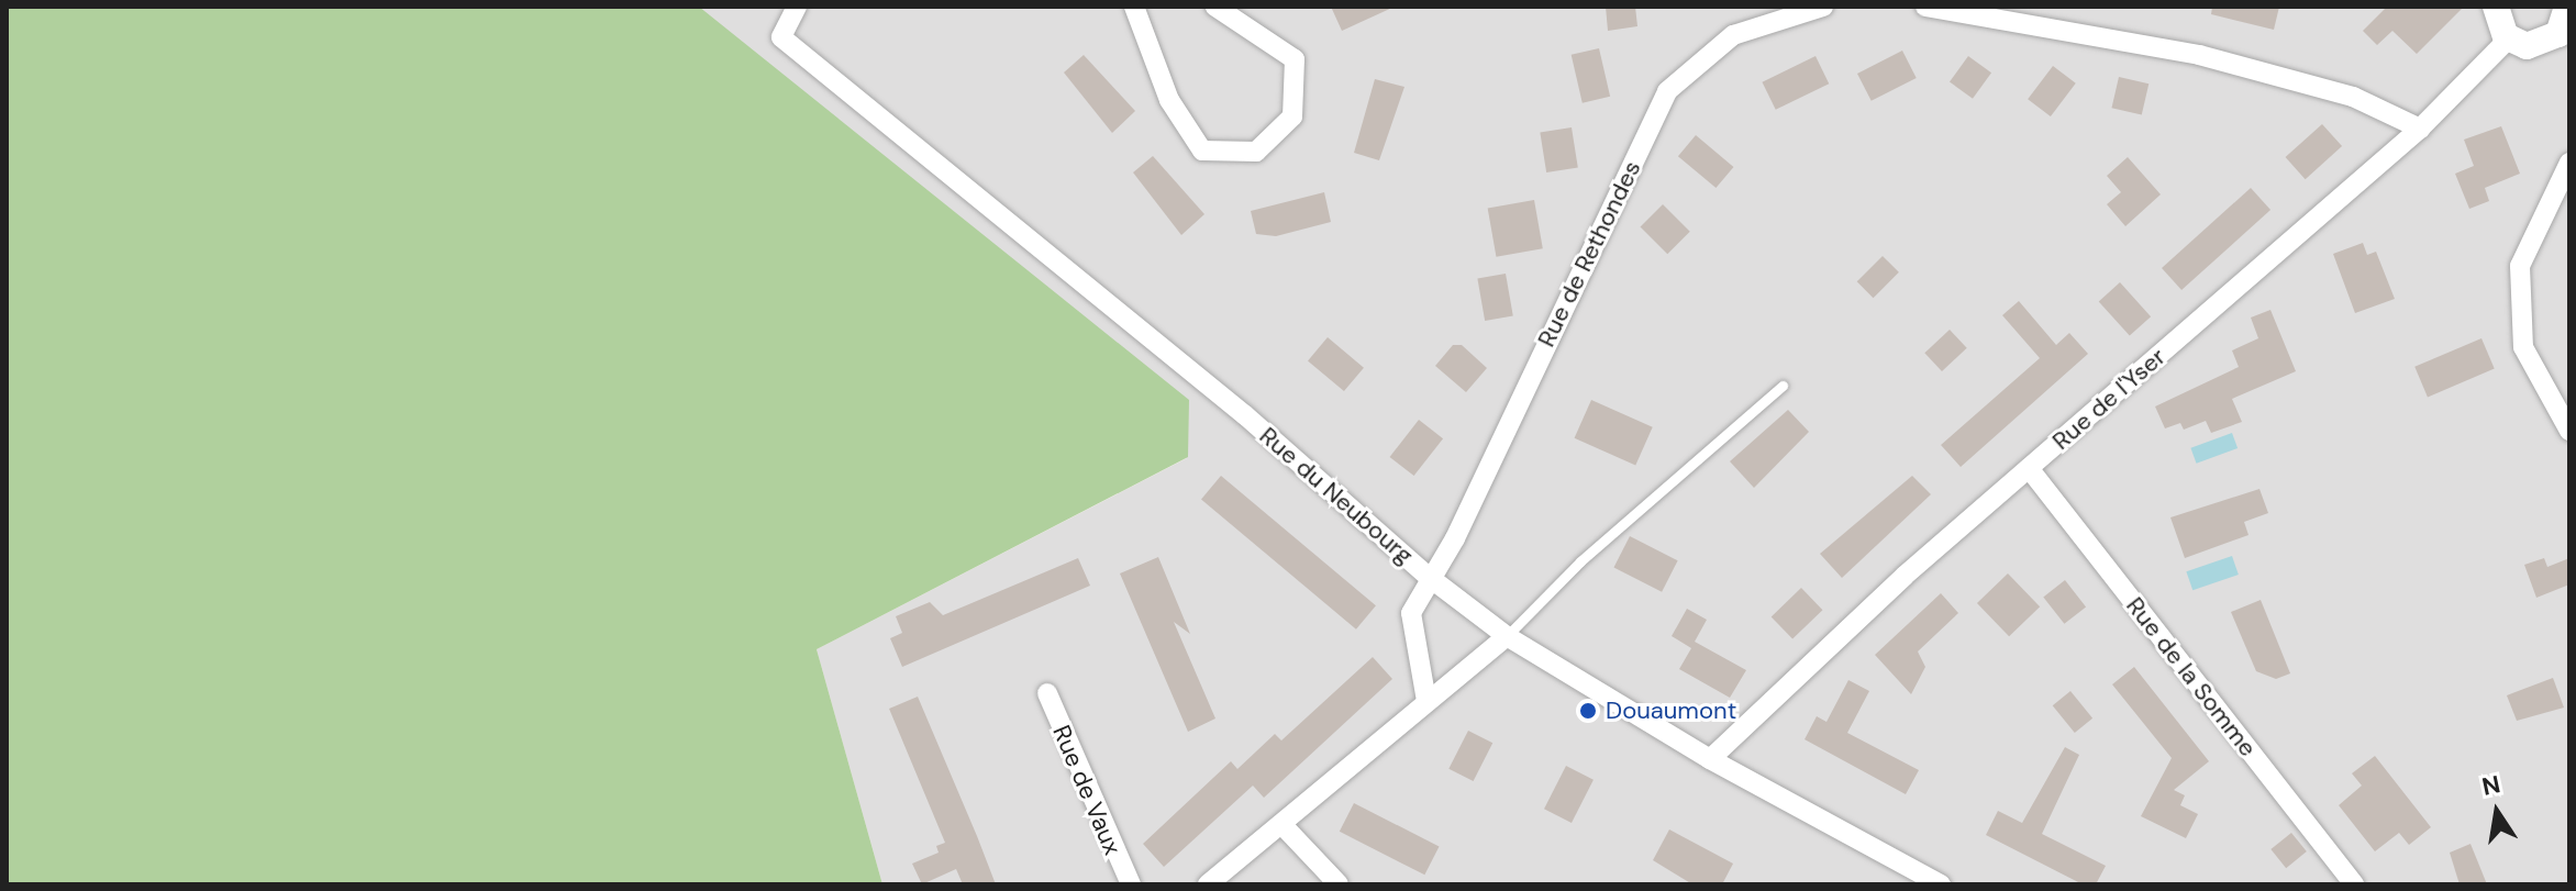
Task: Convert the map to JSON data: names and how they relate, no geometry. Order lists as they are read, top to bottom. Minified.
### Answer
{"streets":{"street":["Rue de Rethondes","Rue de l'Yser","Rue du Neubourg","Rue de la Somme","Rue de Vaux"]},"crossings":[["Rue de Rethondes","Rue du Neubourg"],["Rue de l'Yser","Rue du Neubourg"],["Rue de l'Yser","Rue de la Somme"]],"places":["Douaumont"],"north":"top"}
